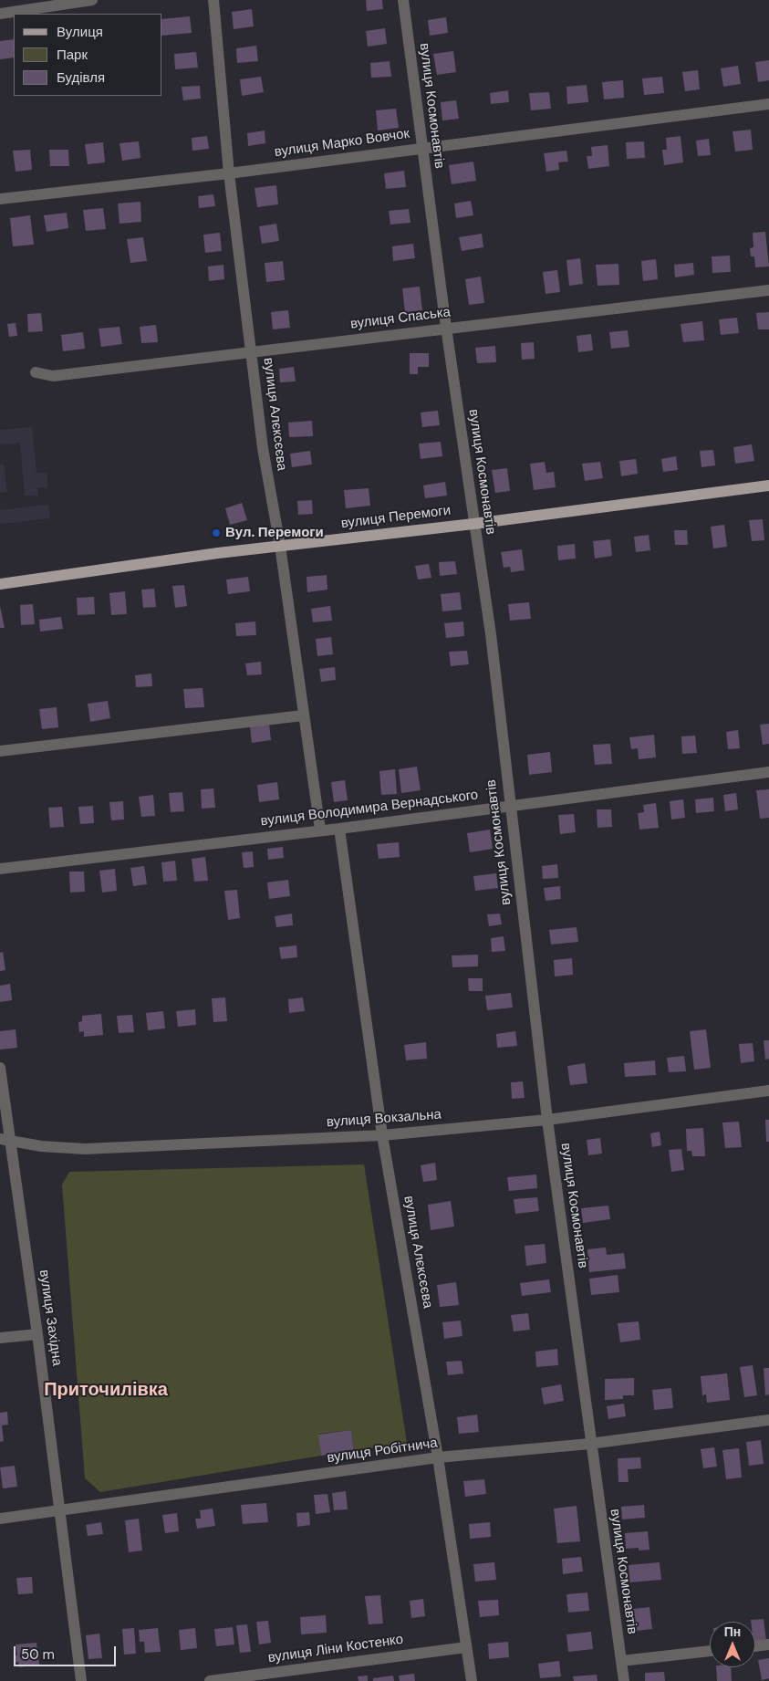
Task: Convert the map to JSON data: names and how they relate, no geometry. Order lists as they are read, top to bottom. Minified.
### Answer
{"streets":{"main road":["вулиця Перемоги"],"street":["вулиця Космонавтів","вулиця Марко Вовчок","вулиця Спаська","вулиця Алєксєєва","вулиця Володимира Вернадського","вулиця Вокзальна","вулиця Західна","вулиця Робітнича","вулиця Ліни Костенко"]},"crossings":[["вулиця Космонавтів","вулиця Марко Вовчок"],["вулиця Космонавтів","вулиця Спаська"],["вулиця Космонавтів","вулиця Перемоги"],["вулиця Космонавтів","вулиця Володимира Вернадського"],["вулиця Космонавтів","вулиця Вокзальна"],["вулиця Космонавтів","вулиця Робітнича"],["вулиця Марко Вовчок","вулиця Алєксєєва"],["вулиця Спаська","вулиця Алєксєєва"],["вулиця Алєксєєва","вулиця Перемоги"],["вулиця Алєксєєва","вулиця Володимира Вернадського"],["вулиця Алєксєєва","вулиця Вокзальна"],["вулиця Алєксєєва","вулиця Робітнича"],["вулиця Алєксєєва","вулиця Ліни Костенко"],["вулиця Вокзальна","вулиця Західна"],["вулиця Західна","вулиця Робітнича"]],"districts":["Приточилівка"],"places":["Вул. Перемоги"],"legend":["Вулиця","Парк","Будівля"],"scale_bar":"50 m","north":"top"}
